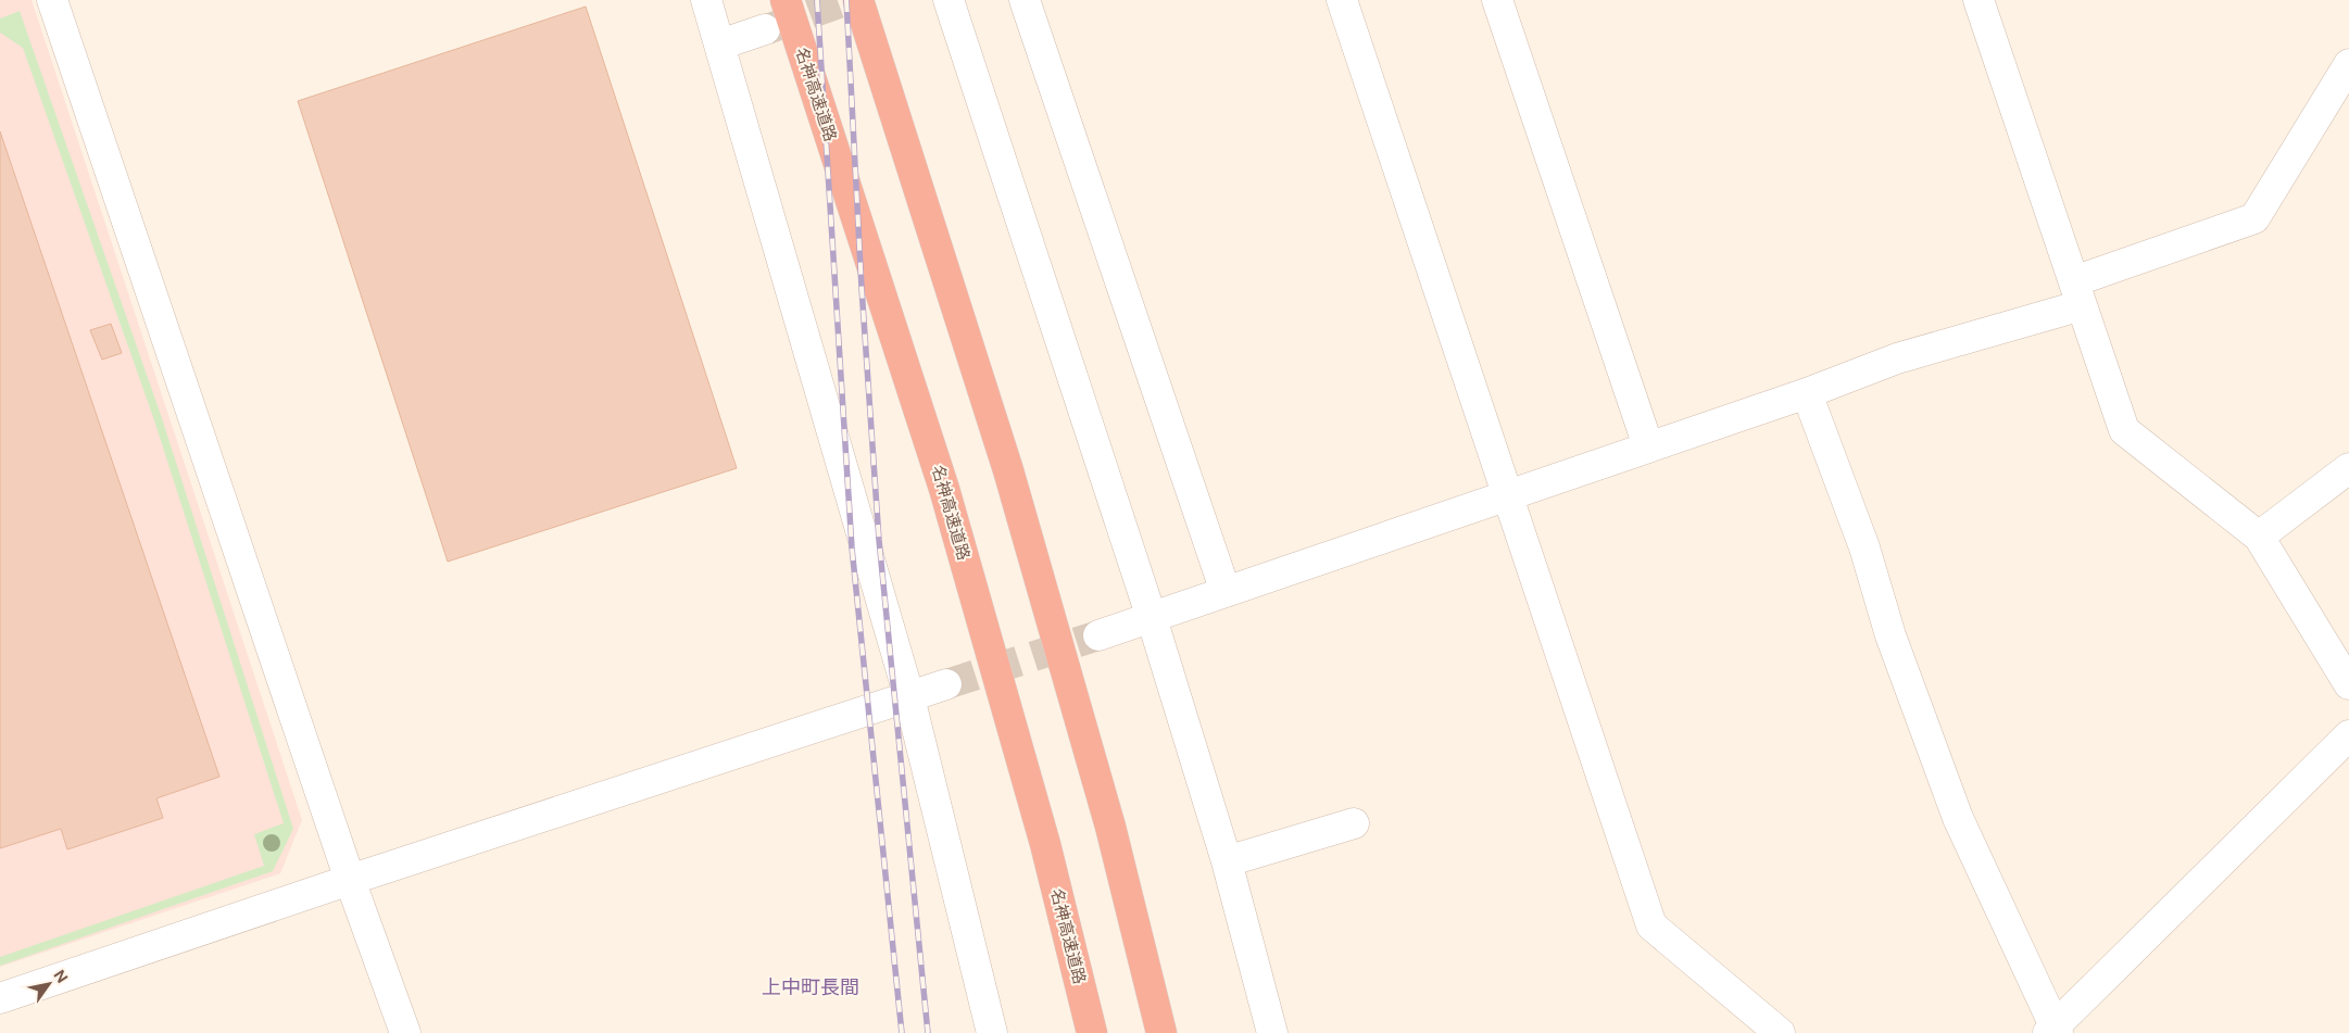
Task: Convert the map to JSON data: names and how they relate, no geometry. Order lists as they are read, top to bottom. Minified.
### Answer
{"streets":{"highway":["名神高速道路"]},"districts":["上中町長間"],"north":"top right"}
